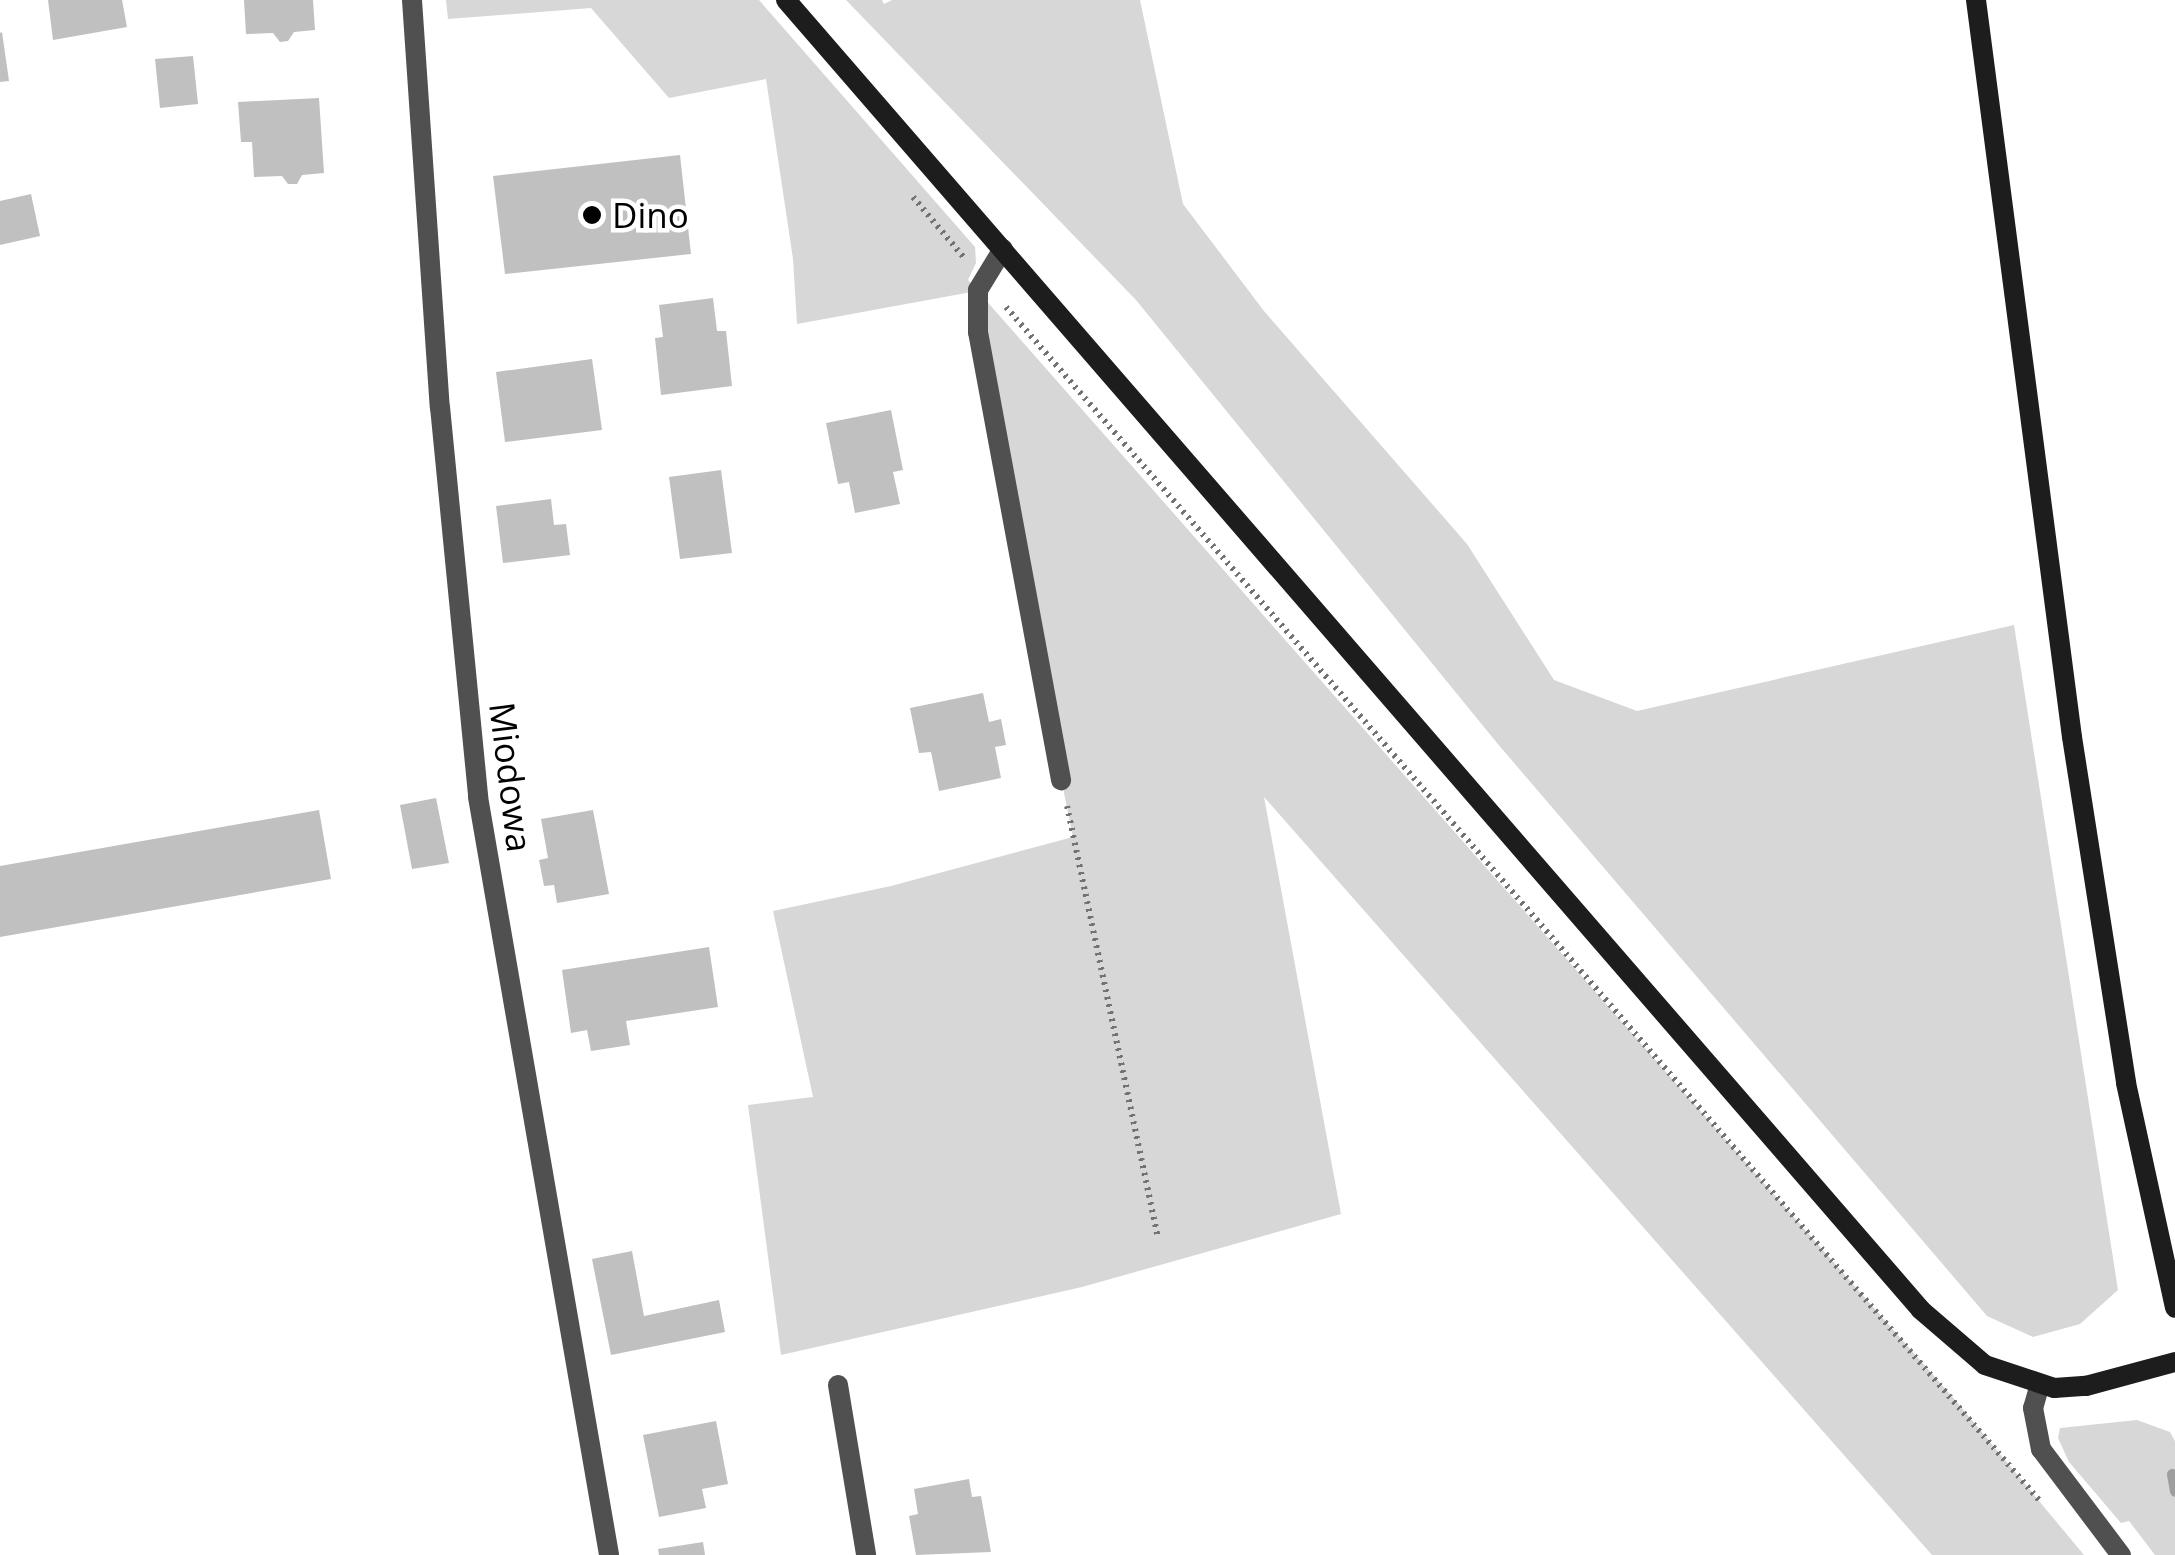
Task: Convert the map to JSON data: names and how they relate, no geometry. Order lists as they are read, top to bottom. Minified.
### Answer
{"streets":{"street":["Miodowa"]},"places":["Dino"]}
